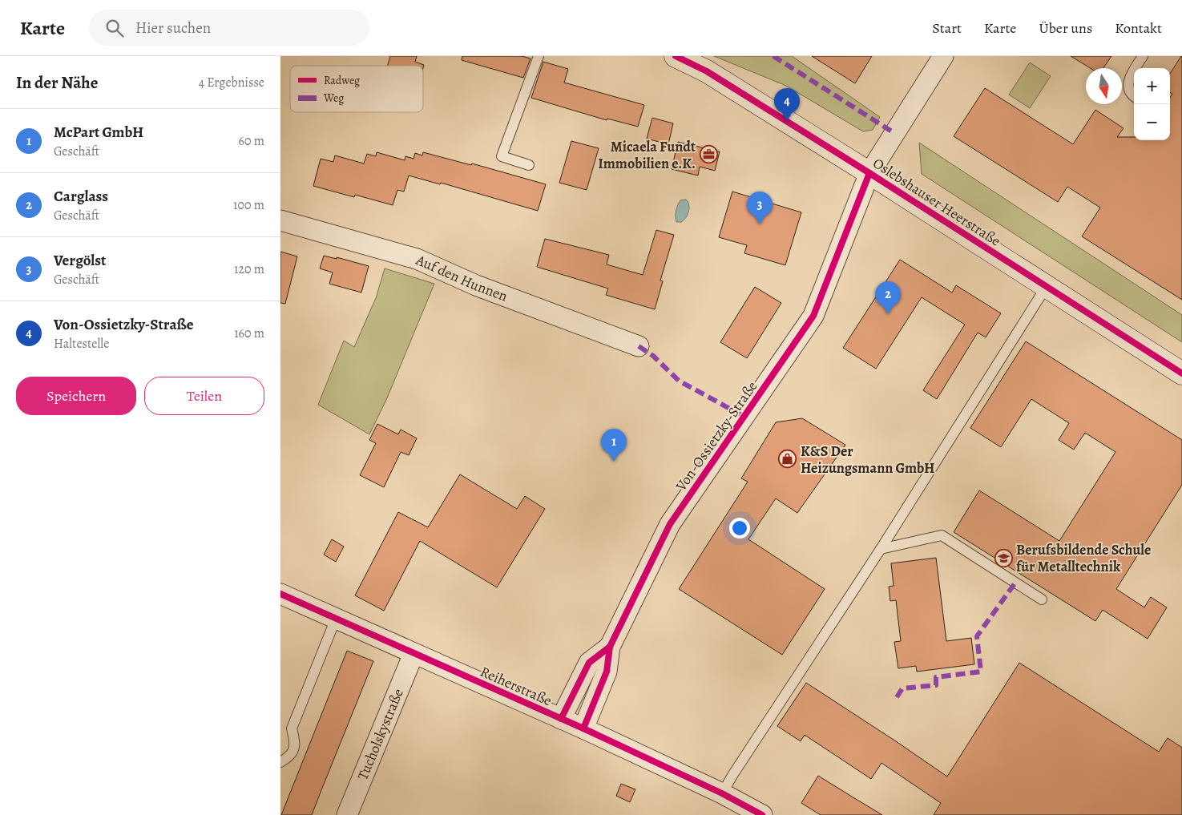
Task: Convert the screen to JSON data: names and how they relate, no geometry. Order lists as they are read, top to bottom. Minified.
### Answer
{"streets":{"main road":["Oslebshauser Heerstraße"],"street":["Auf den Hunnen","Von-Ossietzky-Straße","Reiherstraße","Tucholskystraße"]},"crossings":[["Oslebshauser Heerstraße","Von-Ossietzky-Straße"],["Von-Ossietzky-Straße","Reiherstraße"],["Reiherstraße","Tucholskystraße"]],"places":{"office":["Micaela Fundt Immobilien e.K."],"shop":["K&S Der Heizungsmann GmbH"],"school or university":["Berufsbildende Schule für Metalltechnik"]},"legend":["Radweg","Weg"],"north":"bottom","page":{"header":"Karte","search":"Hier suchen","nav":["Start","Karte","Über uns","Kontakt"],"heading":["In der Nähe","4 Ergebnisse"],"map_buttons":["+","−"],"pins":["4","3","2","1"],"list":[{"mark":"1","name":"McPart GmbH","note":"Geschäft","value":"60 m"},{"mark":"2","name":"Carglass","note":"Geschäft","value":"100 m"},{"mark":"3","name":"Vergölst","note":"Geschäft","value":"120 m"},{"mark":"4","name":"Von-Ossietzky-Straße","note":"Haltestelle","value":"160 m"}],"buttons":["Speichern","Teilen"]}}
